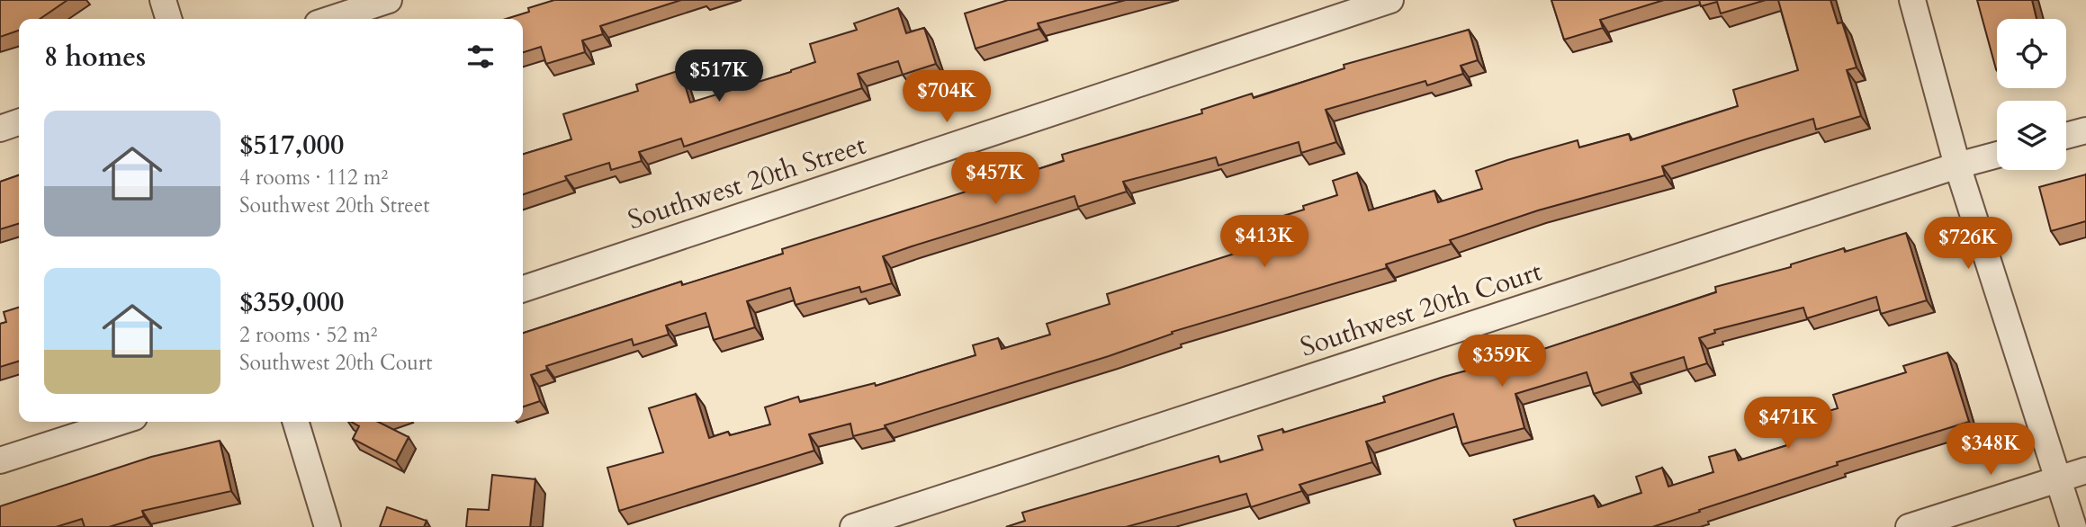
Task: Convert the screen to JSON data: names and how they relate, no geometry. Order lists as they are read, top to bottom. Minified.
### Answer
{"streets":{"street":["Southwest 20th Street","Southwest 20th Court"]},"page":{"heading":"8 homes","price":["$517K","$704K","$457K","$413K","$726K","$359K","$471K","$348K"],"list":[{"name":"$517,000","note":"4 rooms · 112 m² · Southwest 20th Street"},{"name":"$359,000","note":"2 rooms · 52 m² · Southwest 20th Court"}]}}
